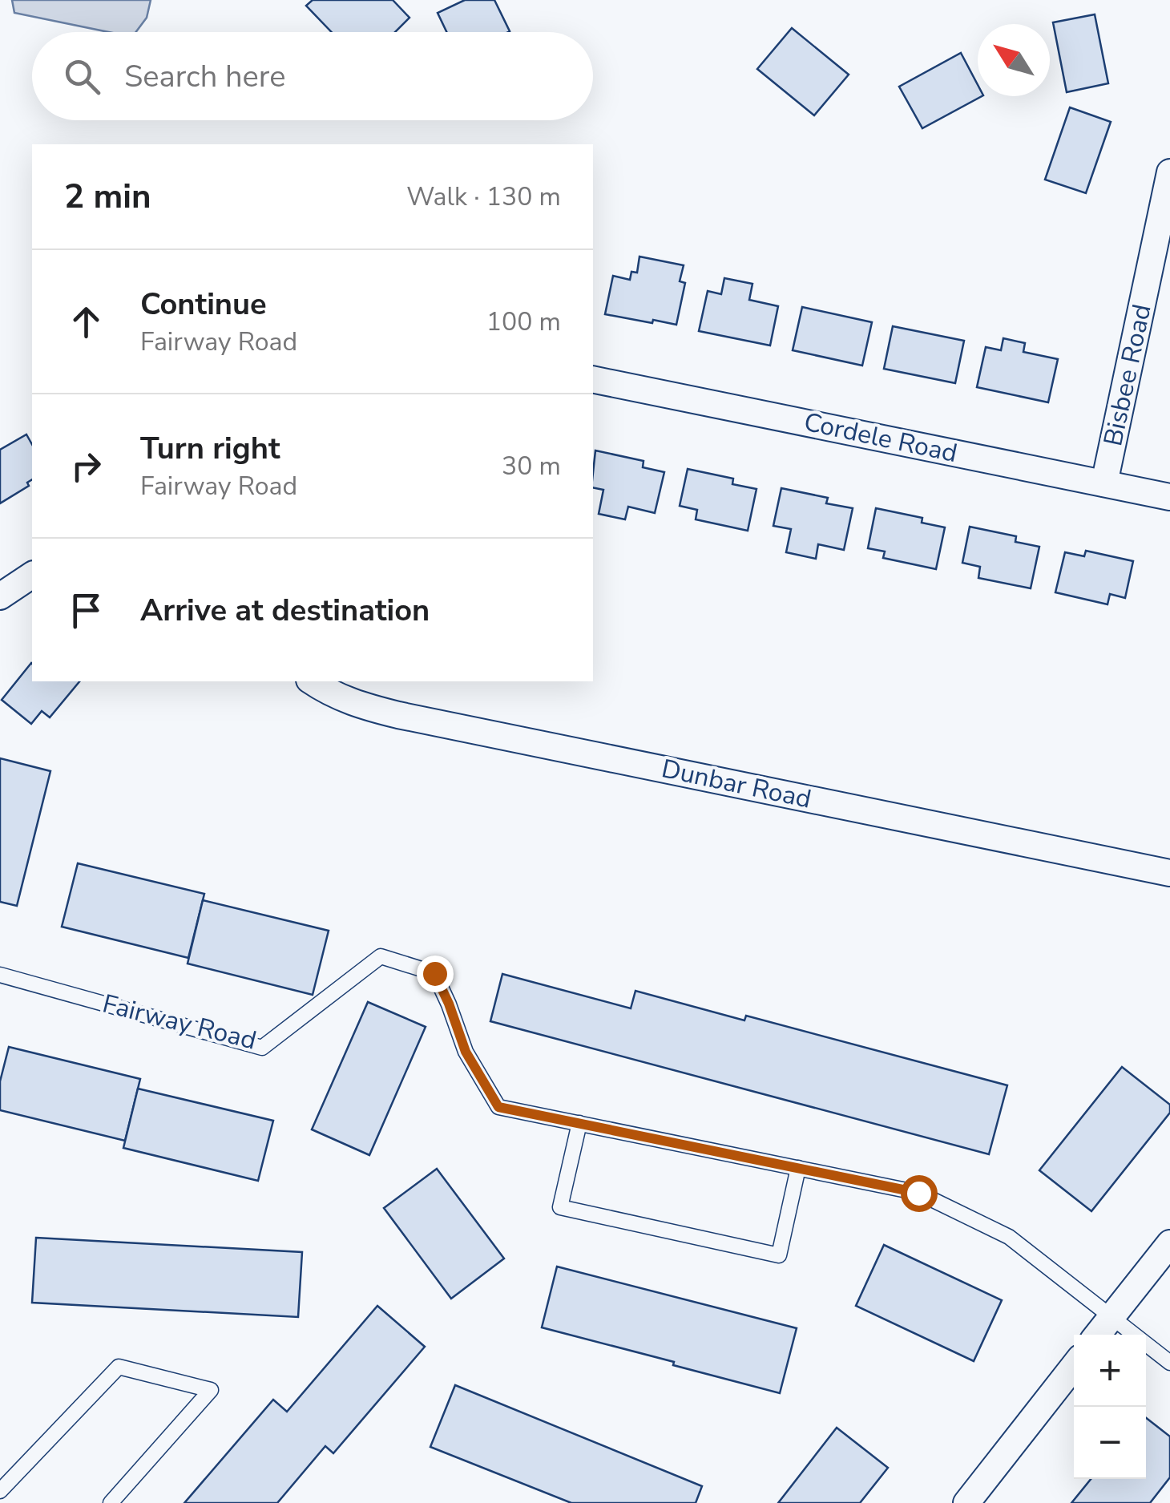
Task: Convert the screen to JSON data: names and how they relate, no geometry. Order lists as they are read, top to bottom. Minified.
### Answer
{"streets":{"street":["Bisbee Road","Cordele Road","Dunbar Road"],"lane":["Fairway Road"]},"crossings":[["Bisbee Road","Cordele Road"]],"north":"top left","page":{"search":"Search here","heading":["2 min","Walk · 130 m"],"list":[["Continue","Fairway Road","100 m"],["Turn right","Fairway Road","30 m"],"Arrive at destination"],"map_buttons":["+","−"]}}
